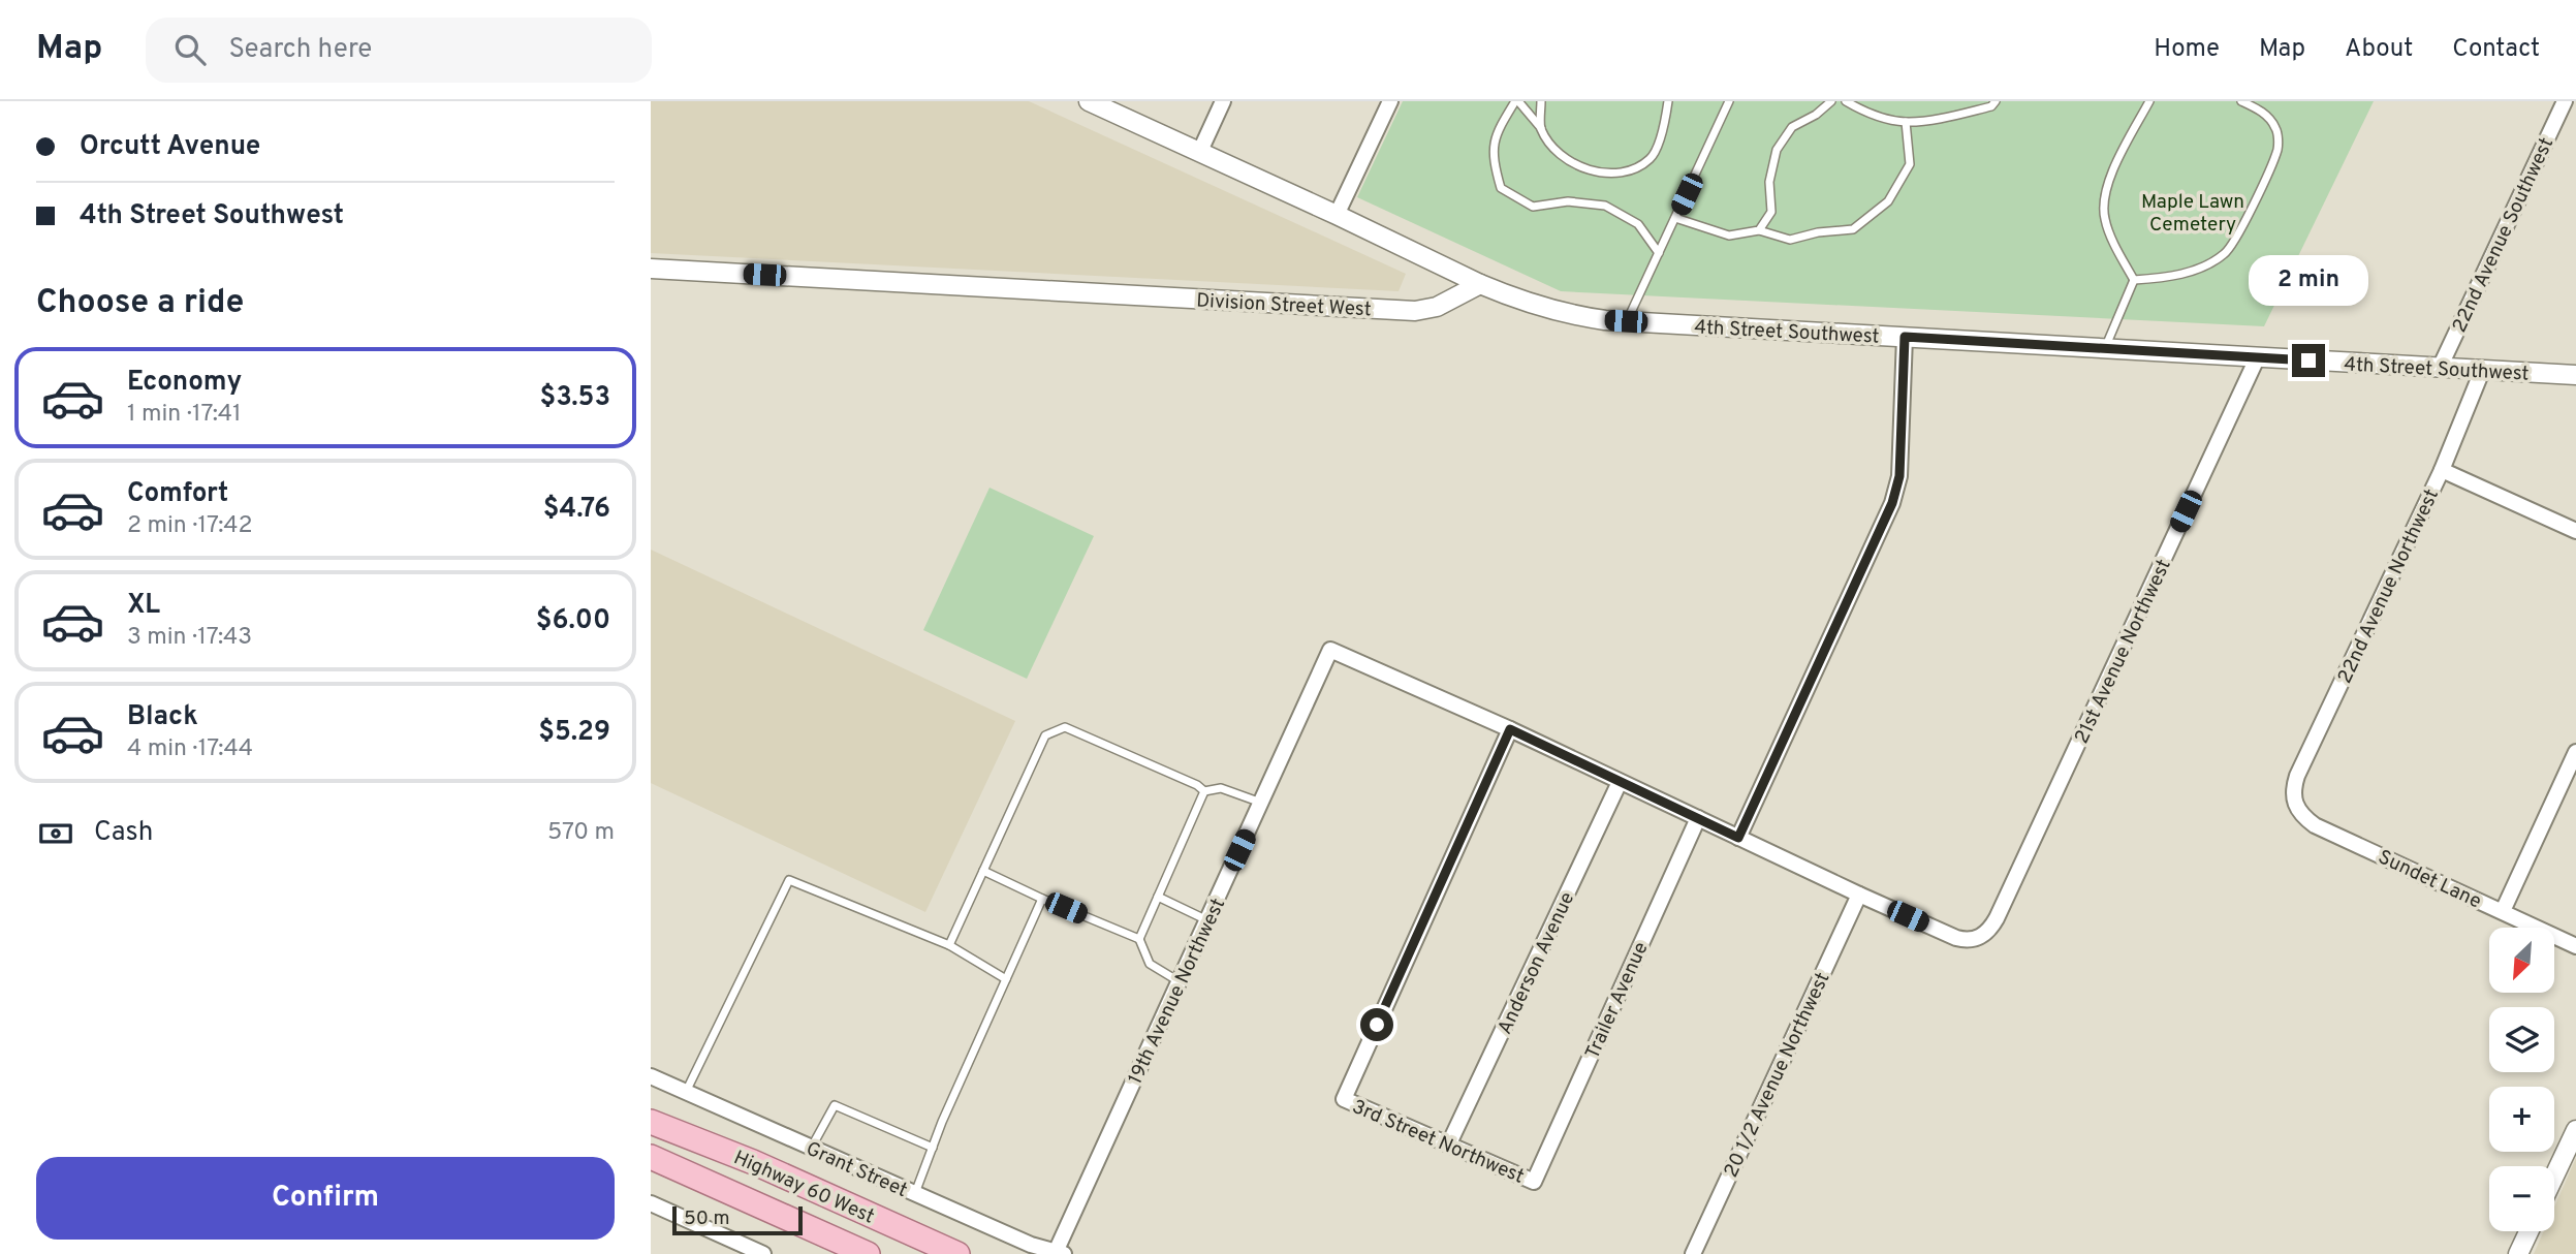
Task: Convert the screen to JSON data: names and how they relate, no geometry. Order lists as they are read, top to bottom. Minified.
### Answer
{"streets":{"main road":["Highway 60 West"],"street":["22nd Avenue Southwest","Division Street West","4th Street Southwest","22nd Avenue Northwest","21st Avenue Northwest","Sundet Lane","Anderson Avenue","19th Avenue Northwest","Trailer Avenue","20 1/2 Avenue Northwest","3rd Street Northwest","Grant Street"]},"crossings":[["22nd Avenue Southwest","4th Street Southwest"],["Division Street West","4th Street Southwest"],["4th Street Southwest","22nd Avenue Northwest"],["4th Street Southwest","21st Avenue Northwest"],["22nd Avenue Northwest","Sundet Lane"],["21st Avenue Northwest","20 1/2 Avenue Northwest"],["Anderson Avenue","3rd Street Northwest"],["19th Avenue Northwest","3rd Street Northwest"],["19th Avenue Northwest","Grant Street"],["Trailer Avenue","3rd Street Northwest"]],"parks":["Maple Lawn Cemetery"],"scale_bar":"50 m","north":"bottom left","page":{"header":"Map","search":"Search here","nav":["Home","Map","About","Contact"],"banner":["Orcutt Avenue","4th Street Southwest"],"bubble":"2 min","heading":"Choose a ride","list":[{"name":"Economy","note":"1 min · 17:41","value":"$3.53"},{"name":"Comfort","note":"2 min · 17:42","value":"$4.76"},{"name":"XL","note":"3 min · 17:43","value":"$6.00"},{"name":"Black","note":"4 min · 17:44","value":"$5.29"}],"pay":["Cash","570 m"],"map_buttons":["+","−"],"buttons":"Confirm","scale":"50 m"}}
